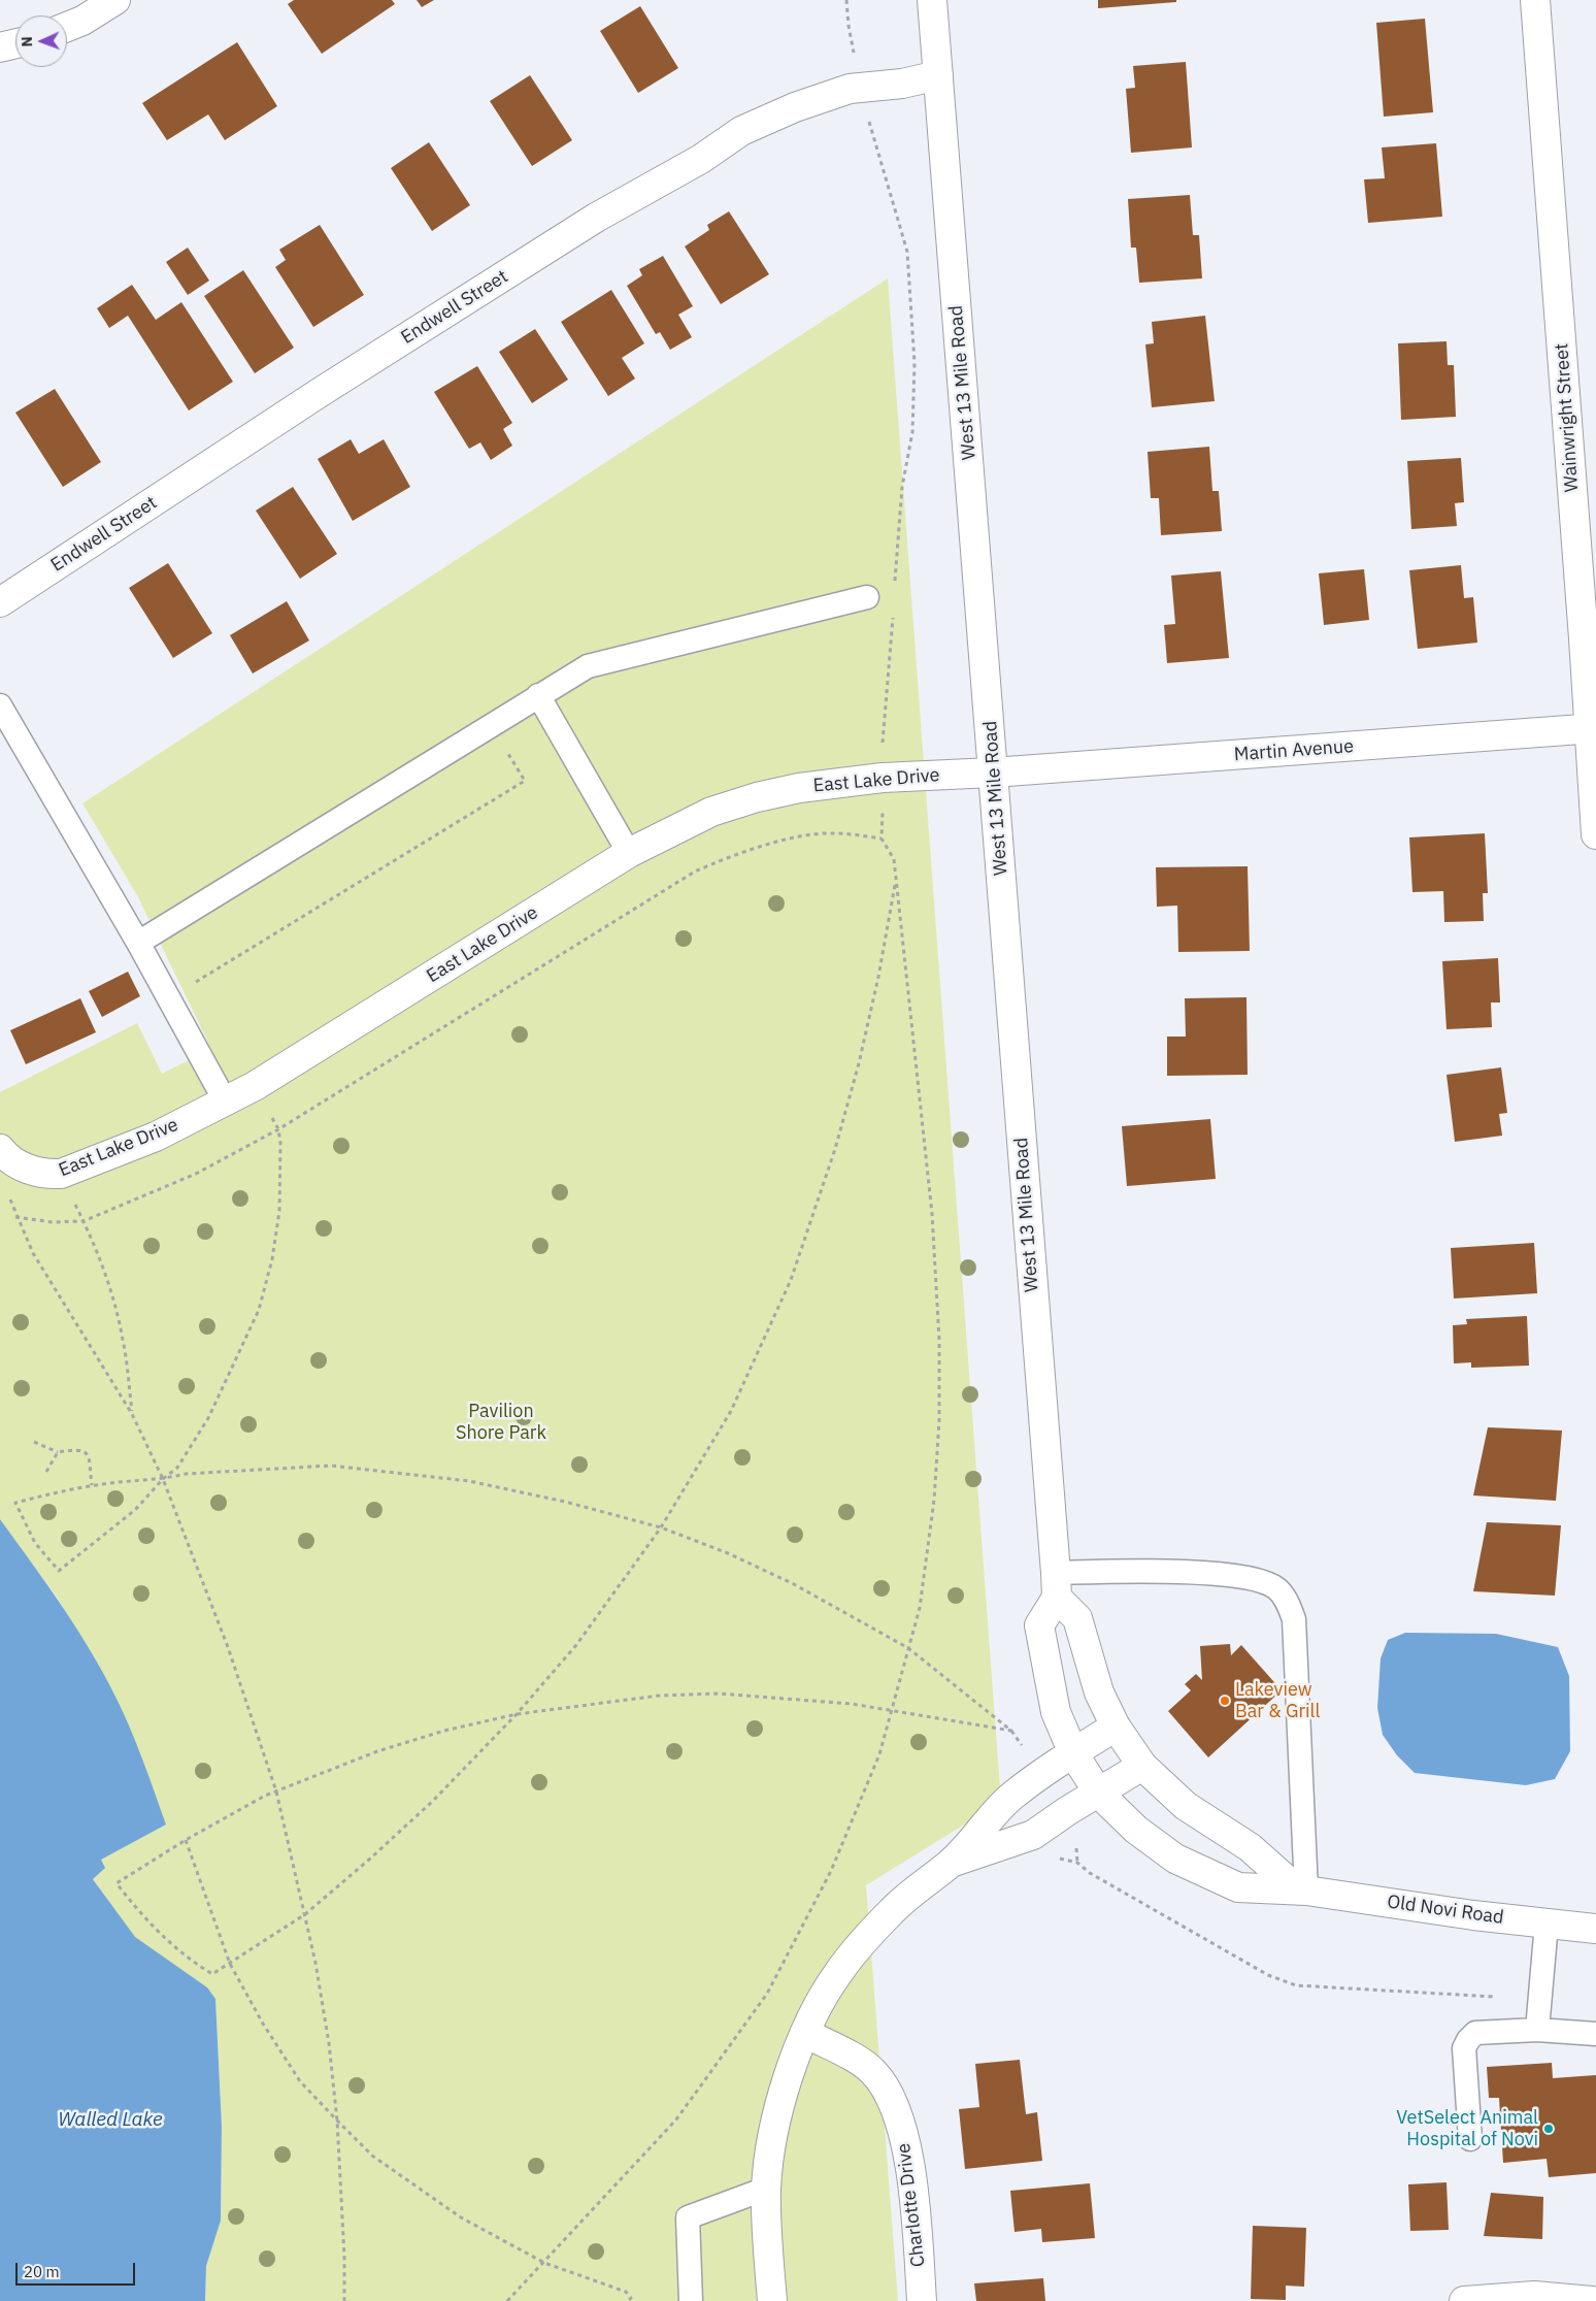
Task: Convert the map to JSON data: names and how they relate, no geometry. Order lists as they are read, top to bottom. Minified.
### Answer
{"streets":{"street":["Endwell Street","West 13 Mile Road","Wainwright Street","Martin Avenue","East Lake Drive","Old Novi Road","Charlotte Drive"]},"crossings":[["Endwell Street","West 13 Mile Road"],["West 13 Mile Road","Martin Avenue"],["West 13 Mile Road","East Lake Drive"],["Wainwright Street","Martin Avenue"],["Martin Avenue","East Lake Drive"]],"water":["Walled Lake"],"parks":["Pavilion Shore Park"],"places":["Lakeview Bar & Grill","VetSelect Animal Hospital of Novi"],"scale_bar":"20 m","north":"left"}
